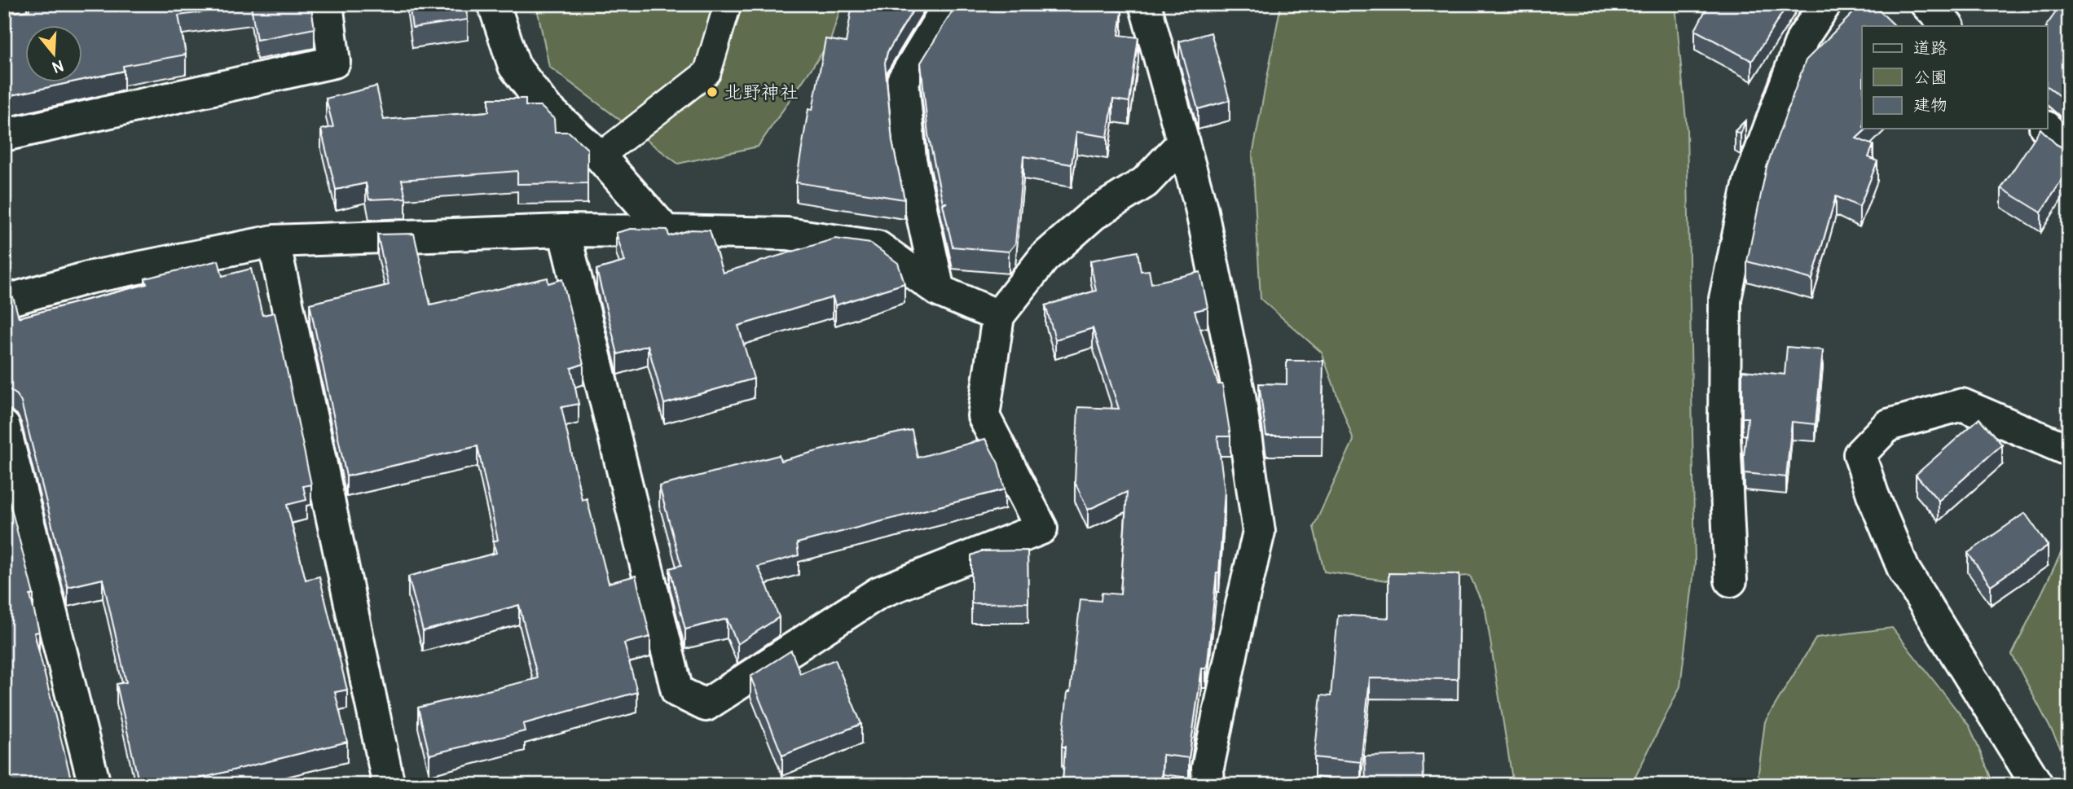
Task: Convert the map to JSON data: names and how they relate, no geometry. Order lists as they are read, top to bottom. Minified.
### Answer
{"places":["北野神社"],"legend":["道路","公園","建物"],"north":"bottom"}
